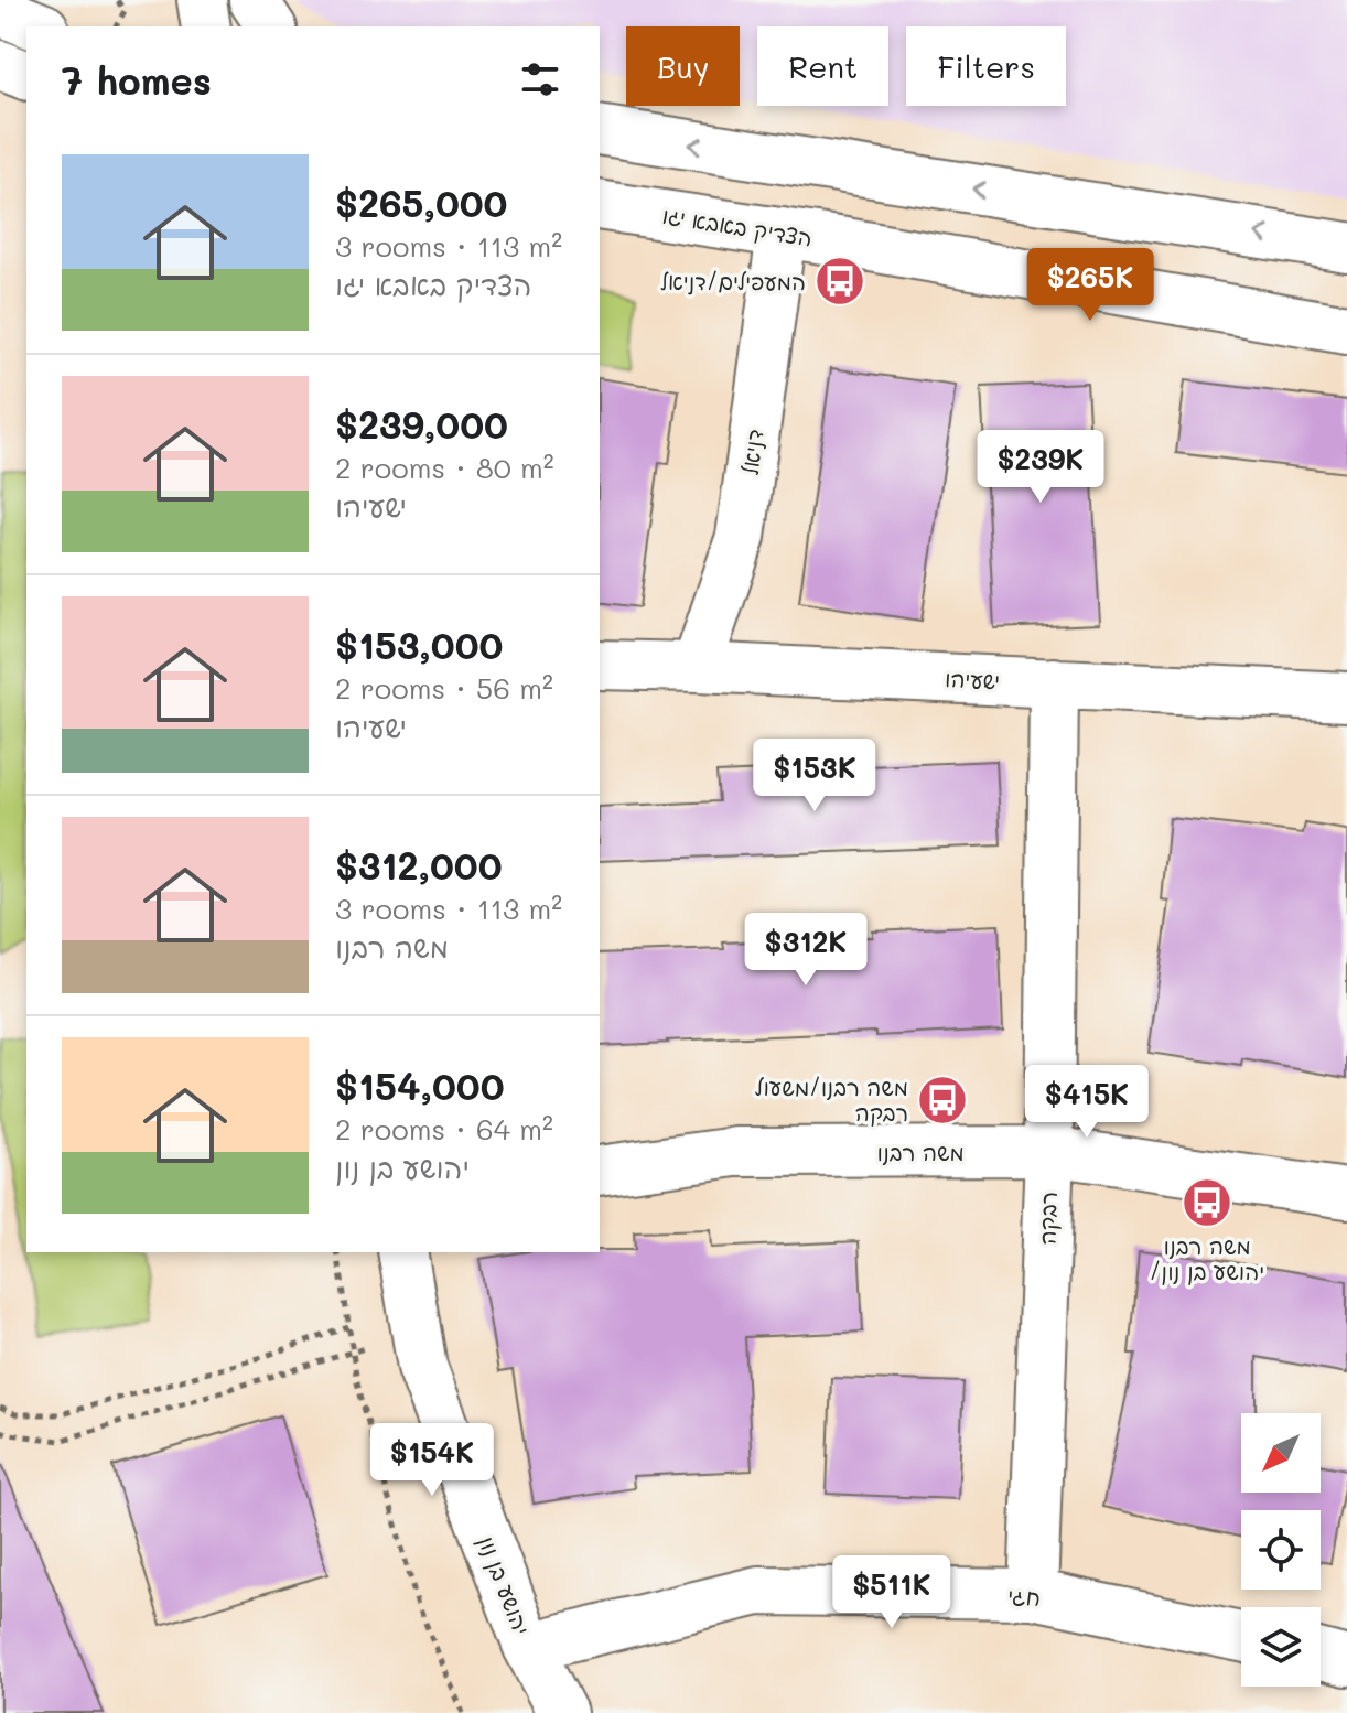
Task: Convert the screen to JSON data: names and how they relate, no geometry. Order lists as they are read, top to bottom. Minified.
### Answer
{"streets":{"street":["הצדיק באבא יגו","דניאל","ישעיהו","משה רבנו","רבקה","יהושע בן נון","חגי"]},"crossings":[["הצדיק באבא יגו","דניאל"],["דניאל","ישעיהו"],["ישעיהו","רבקה"],["משה רבנו","רבקה"],["רבקה","חגי"],["יהושע בן נון","חגי"]],"places":{"bus stop":["המעפילים/דניאל","משה רבנו/משעול רבקה","משה רבנו /יהושע בן נון"]},"north":"bottom left","page":{"chip":["Buy","Rent","Filters"],"heading":"7 homes","list":[{"name":"$265,000","note":"3 rooms · 113 m² · הצדיק באבא יגו"},{"name":"$239,000","note":"2 rooms · 80 m² · ישעיהו"},{"name":"$153,000","note":"2 rooms · 56 m² · ישעיהו"},{"name":"$312,000","note":"3 rooms · 113 m² · משה רבנו"},{"name":"$154,000","note":"2 rooms · 64 m² · יהושע בן נון"}],"price":["$265K","$239K","$153K","$312K","$415K","$154K","$511K"]}}
